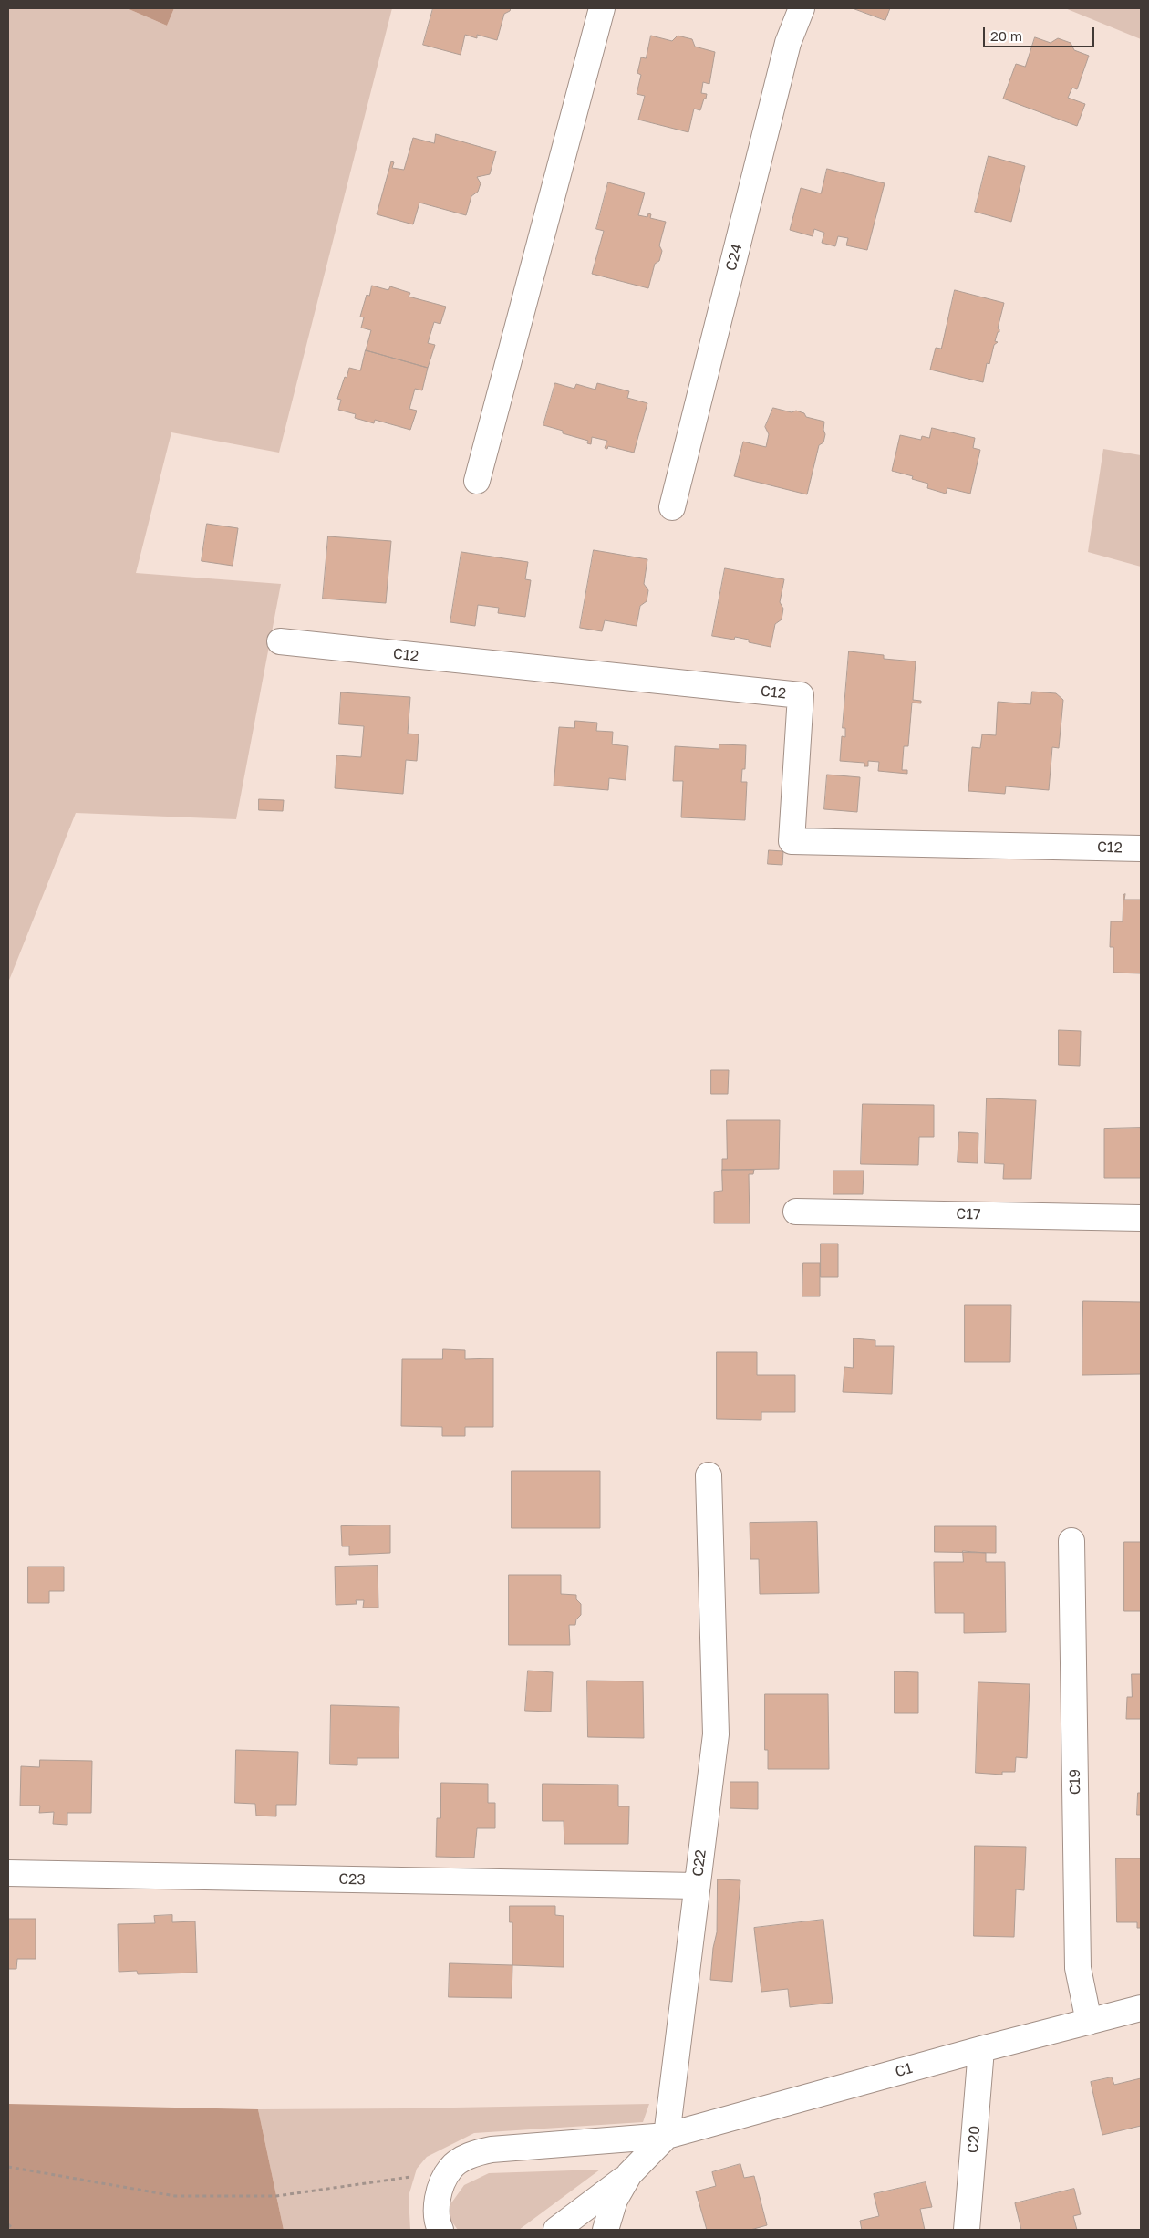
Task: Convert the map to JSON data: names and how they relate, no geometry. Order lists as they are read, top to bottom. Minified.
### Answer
{"streets":{"street":["C24","C12","C17","C19","C22","C23","C1","C20"]},"crossings":[["C19","C1"],["C22","C23"],["C22","C1"],["C1","C20"]],"scale_bar":"20 m"}
